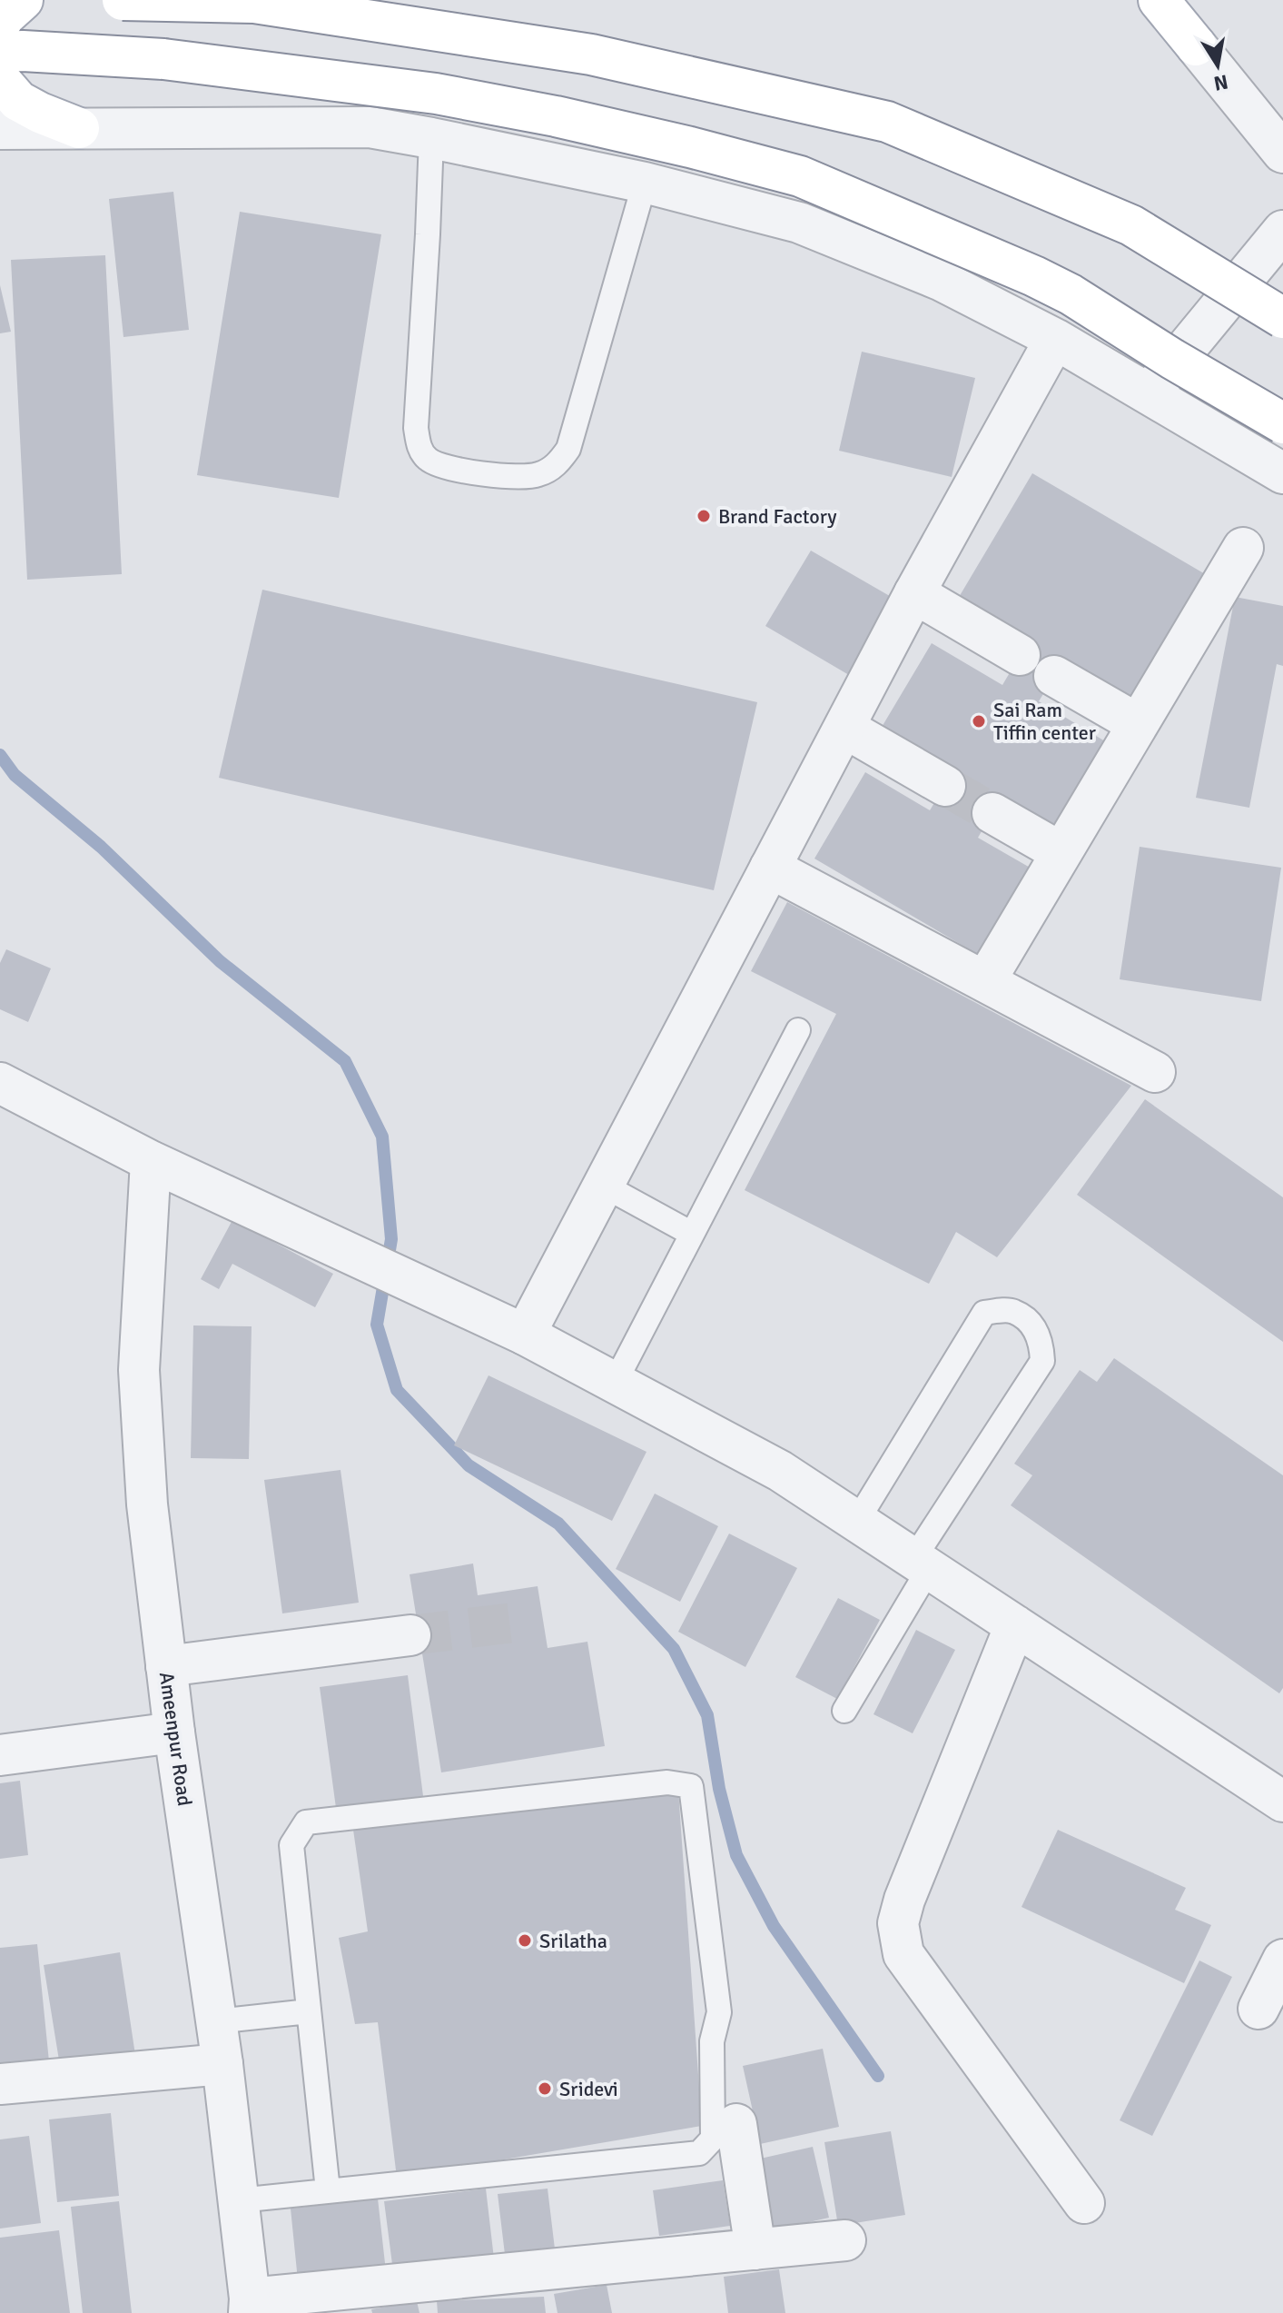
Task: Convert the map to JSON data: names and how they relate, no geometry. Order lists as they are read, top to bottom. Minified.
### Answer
{"streets":{"street":["Ameenpur Road"]},"places":["Brand Factory","Sai Ram Tiffin center","Srilatha","Sridevi"],"north":"bottom"}
